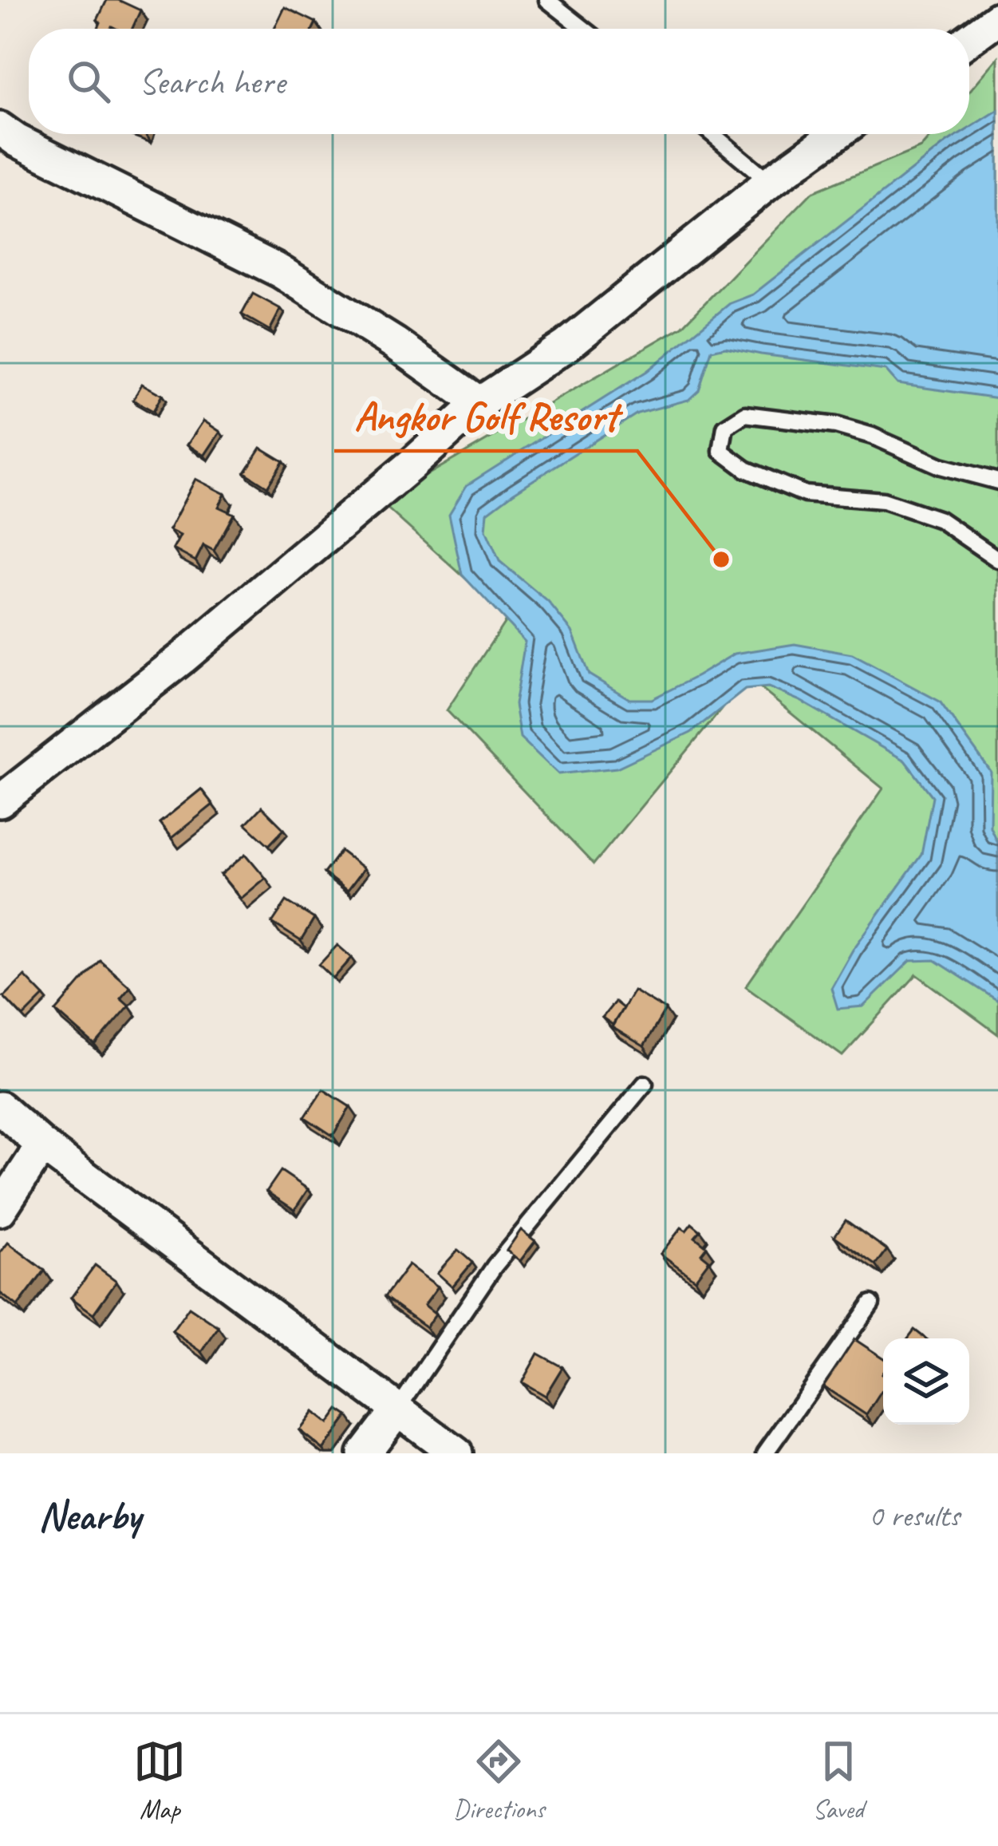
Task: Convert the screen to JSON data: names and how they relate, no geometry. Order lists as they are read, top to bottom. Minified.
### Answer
{"places":["Angkor Golf Resort"],"page":{"search":"Search here","heading":["Nearby","0 results"],"nav":["Map","Directions","Saved"]}}
